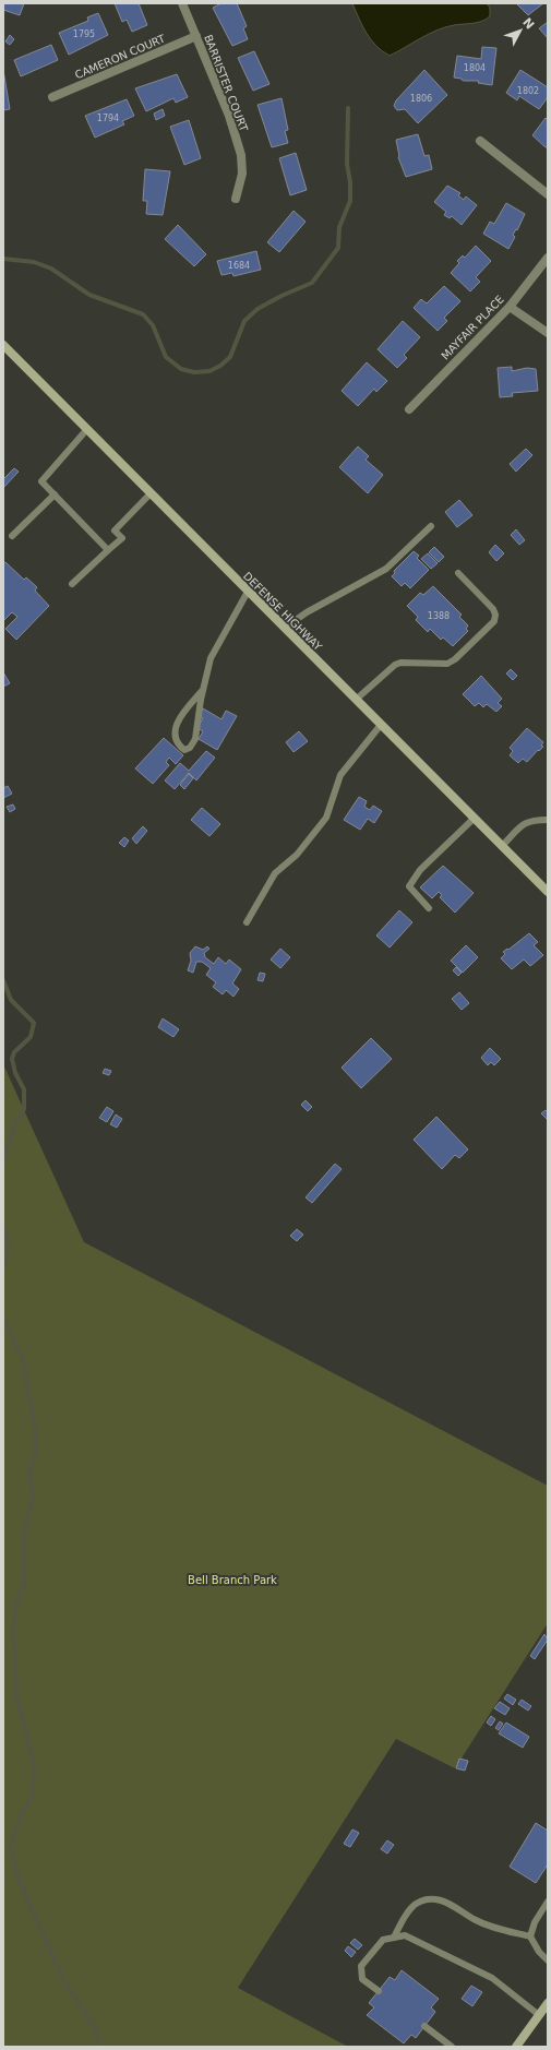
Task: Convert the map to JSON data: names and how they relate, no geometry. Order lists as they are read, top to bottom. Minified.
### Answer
{"streets":{"main road":["DEFENSE HIGHWAY"],"street":["CAMERON COURT","BARRISTER COURT","MAYFAIR PLACE"]},"crossings":[["CAMERON COURT","BARRISTER COURT"]],"parks":["Bell Branch Park"],"house_numbers":["1795","1804","1802","1806","1794","1684","1388"],"north":"top right"}
